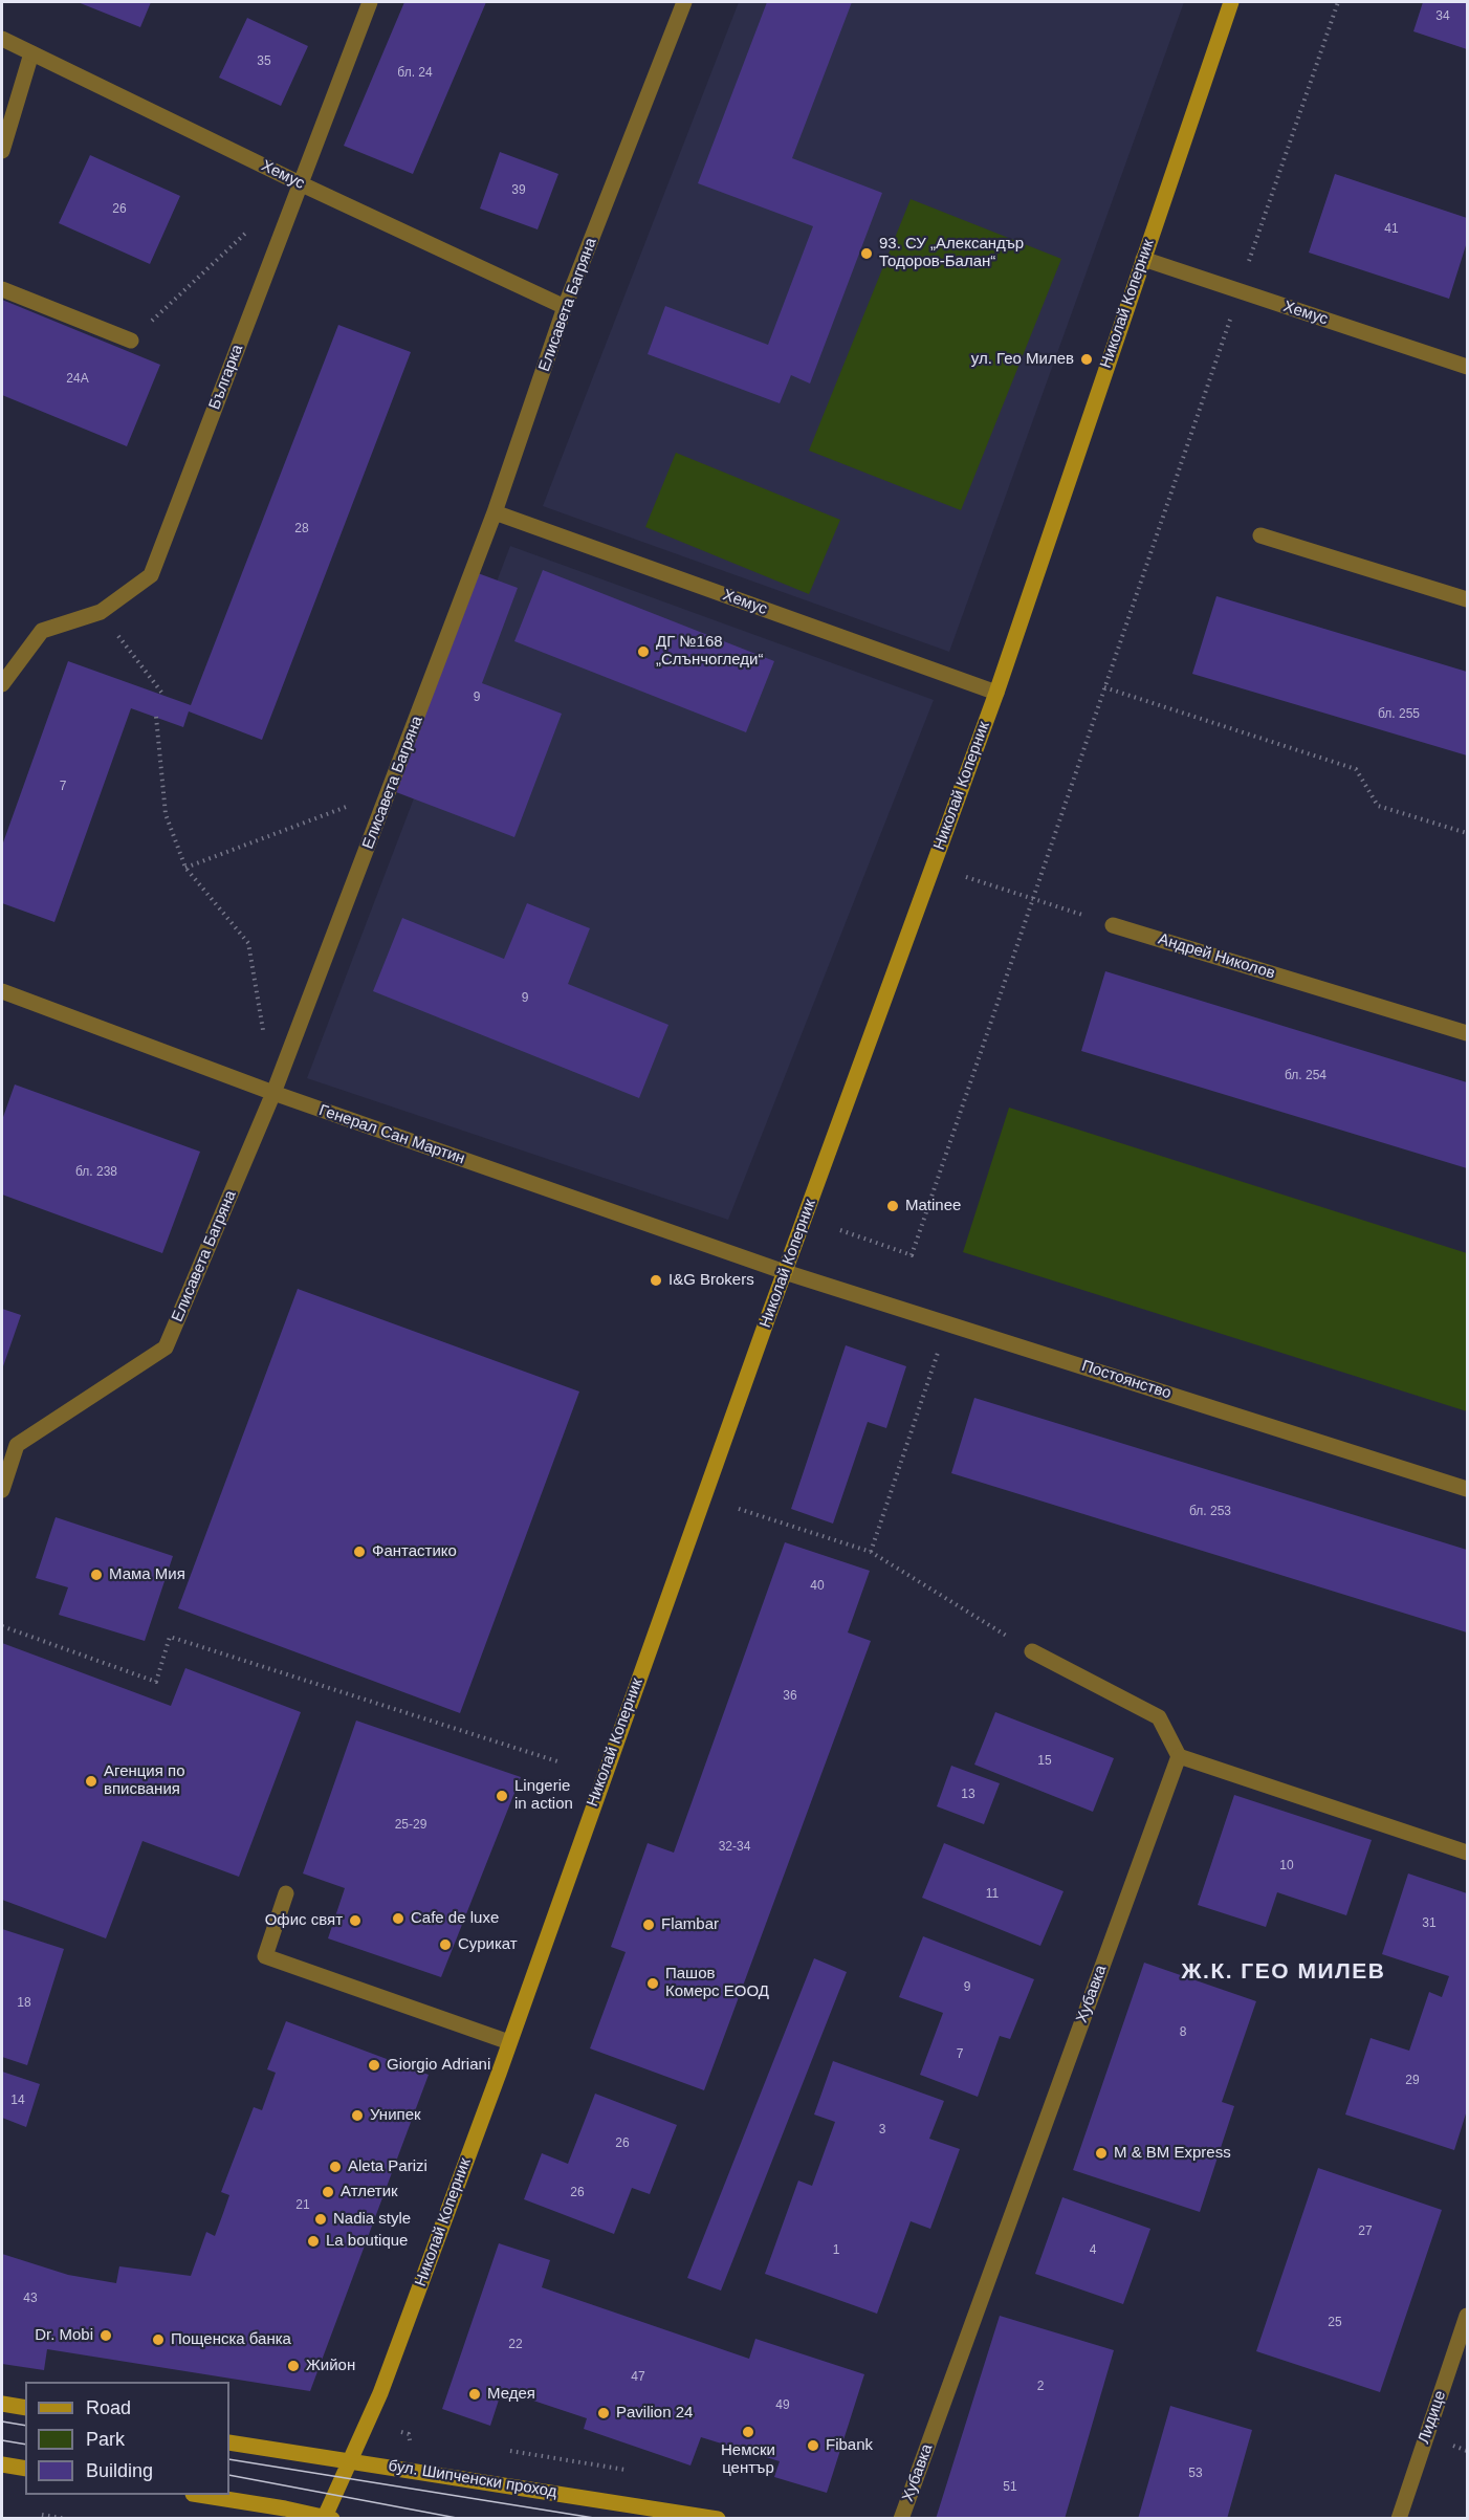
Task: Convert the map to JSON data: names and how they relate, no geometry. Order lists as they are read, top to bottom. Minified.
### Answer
{"streets":{"street":["Хемус","Николай Коперник","Елисавета Багряна","Българка","Андрей Николов","Генерал Сан Мартин","Постоянство","Хубавка","Лидице","бул. Шипченски проход"]},"crossings":[["Хемус","Николай Коперник"],["Хемус","Елисавета Багряна"],["Хемус","Българка"],["Николай Коперник","Генерал Сан Мартин"],["Николай Коперник","Постоянство"],["Николай Коперник","бул. Шипченски проход"],["Елисавета Багряна","Генерал Сан Мартин"],["Генерал Сан Мартин","Постоянство"]],"districts":["Ж.К. ГЕО МИЛЕВ"],"places":["93. СУ „Александър Тодоров-Балан“","ул. Гео Милев","ДГ №168 „Слънчогледи“","Matinee","I&G Brokers","Фантастико","Мама Мия","Агенция по вписвания","Lingerie in action","Cafe de luxe","Офис свят","Flambar","Сурикат","Пашов Комерс ЕООД","Giorgio Adriani","Унипек","M & BM Express","Aleta Parizi","Атлетик","Nadia style","La boutique","Dr. Mobi","Пощенска банка","Жийон","Медея","Pavilion 24","Немски център","Fibank"],"house_numbers":["34","35","бл. 24","39","26","41","24А","28","9","бл. 255","7","9","бл. 254","бл. 238","бл. 253","40","36","15","13","25-29","32-34","10","11","31","9","18","8","7","29","14","3","26","26","21","27","1","4","43","25","22","47","2","49","53","51"],"legend":["Road","Park","Building"]}
